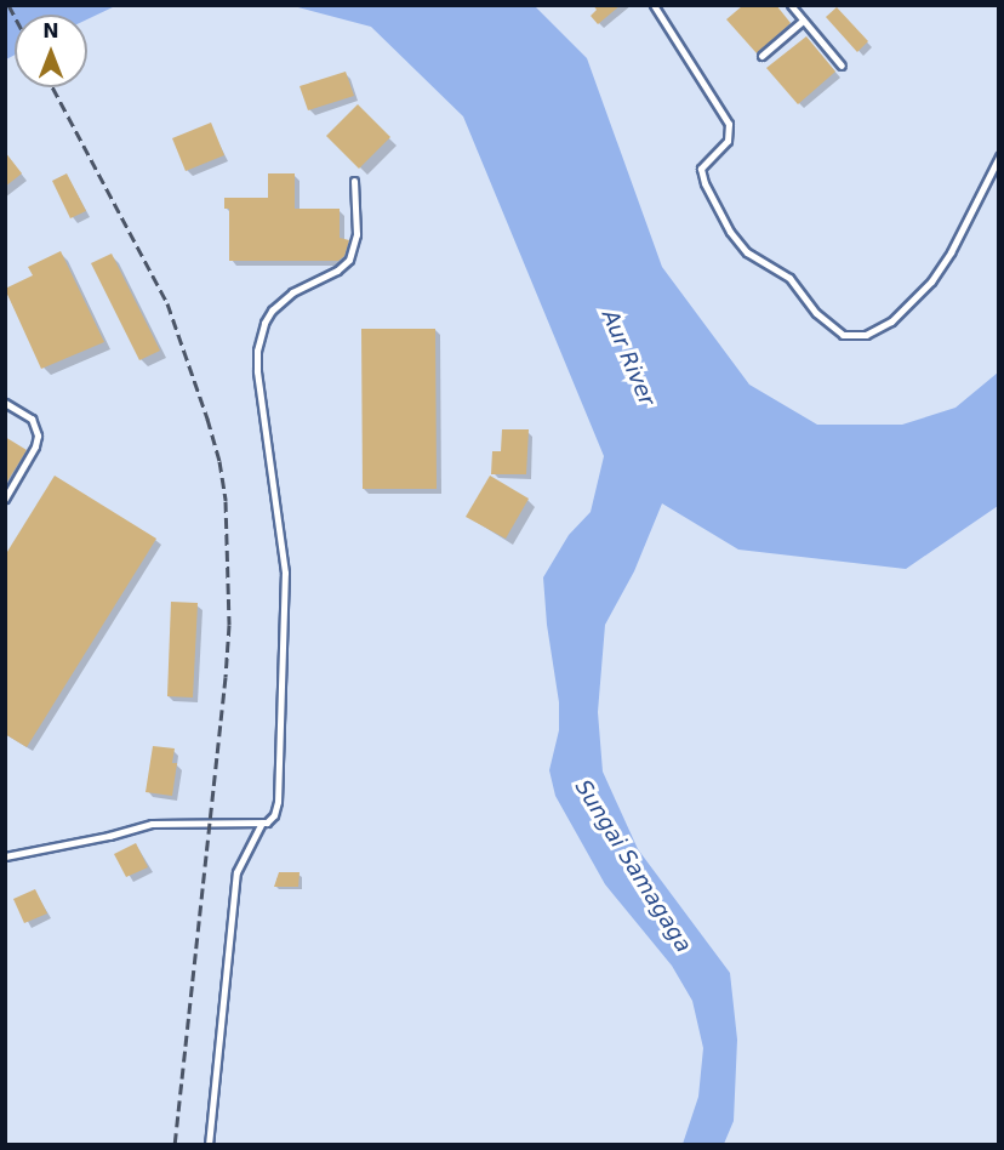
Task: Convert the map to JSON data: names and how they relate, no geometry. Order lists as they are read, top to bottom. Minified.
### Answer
{"water":["Aur River","Sungai Samagaga"],"north":"top"}
